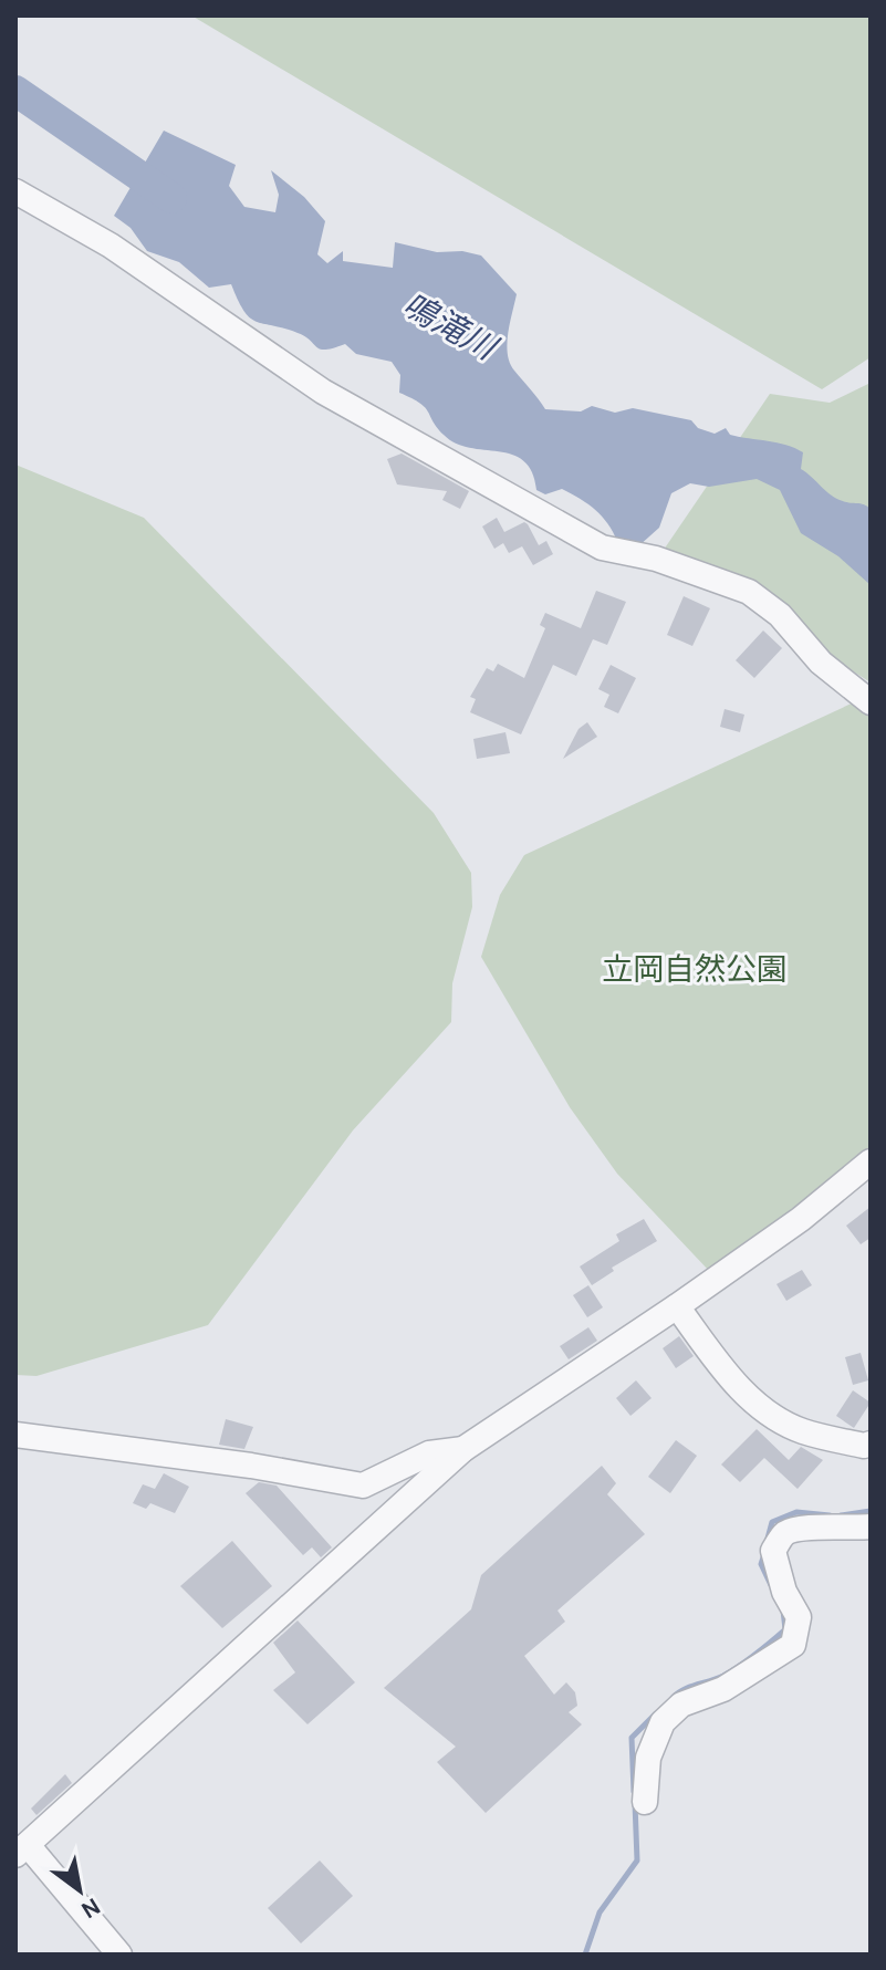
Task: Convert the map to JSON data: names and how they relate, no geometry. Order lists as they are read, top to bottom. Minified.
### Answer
{"water":["鳴滝川"],"parks":["立岡自然公園"],"north":"bottom right"}
